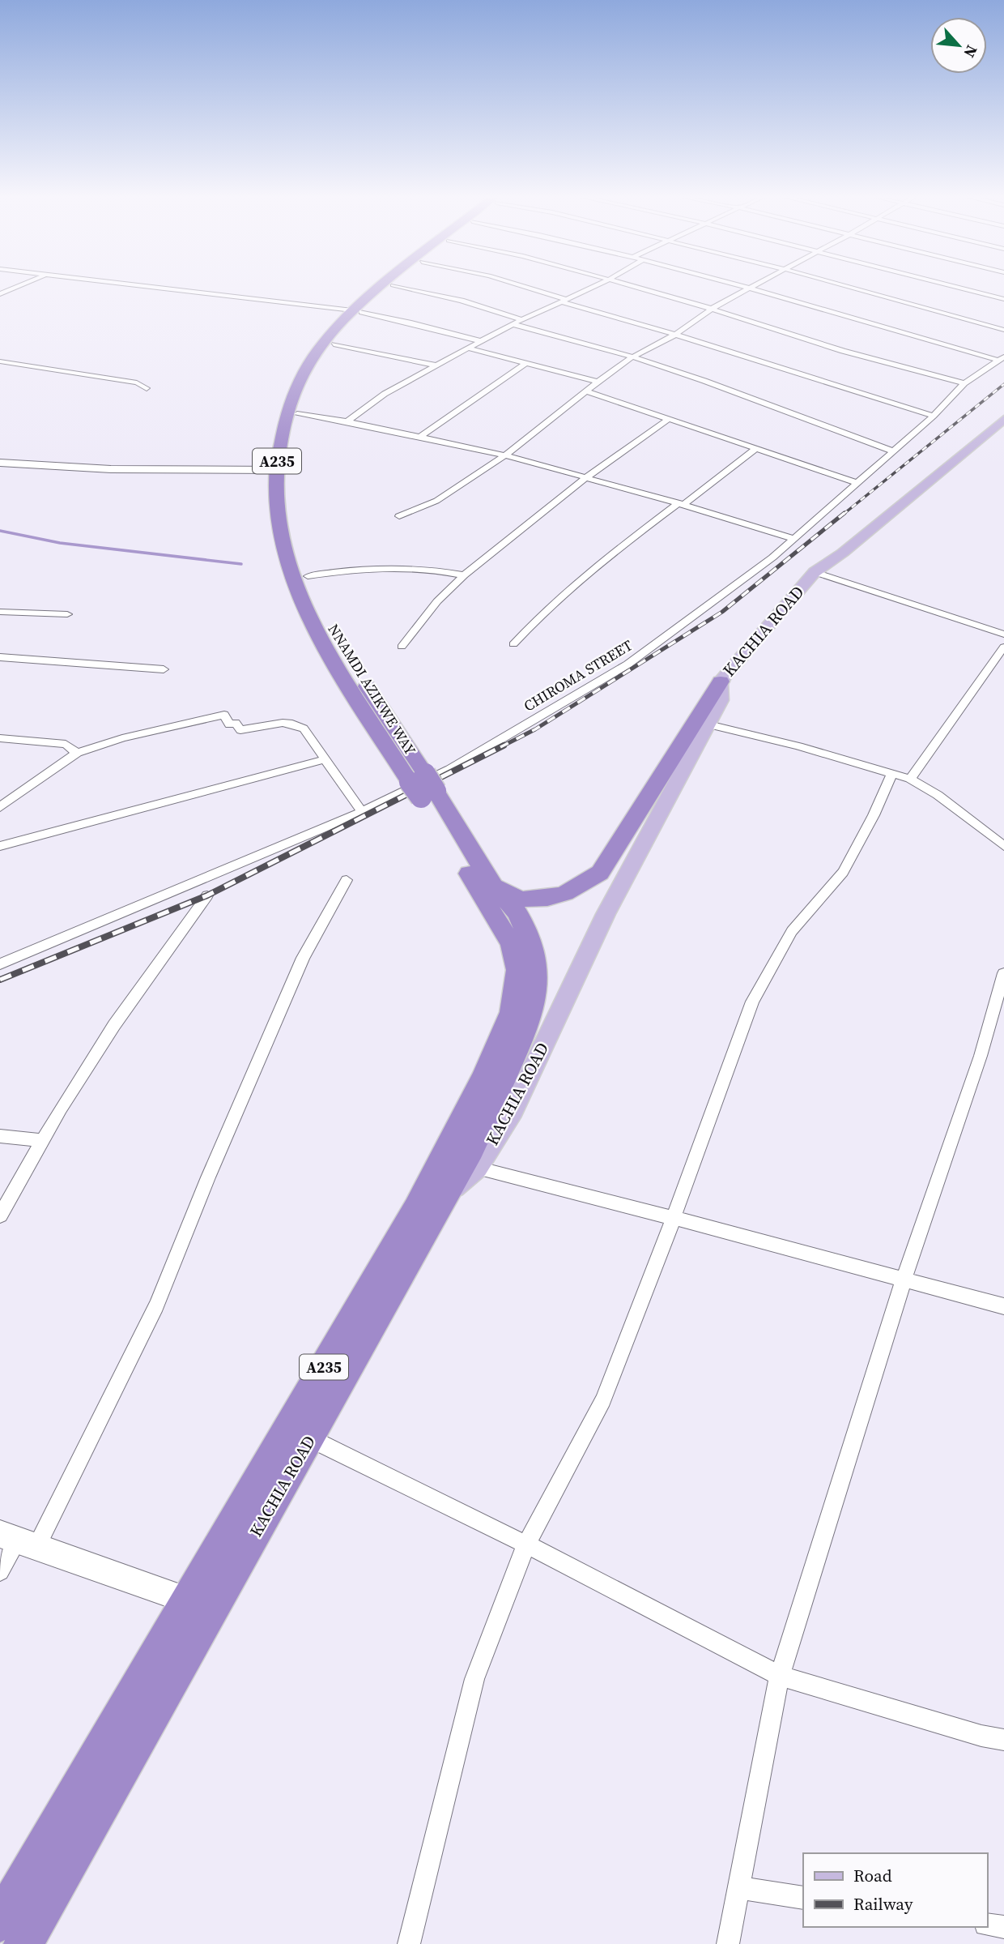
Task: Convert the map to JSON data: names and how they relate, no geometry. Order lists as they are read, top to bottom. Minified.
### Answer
{"streets":{"highway":["A235","KACHIA ROAD","NNAMDI AZIKWE WAY"],"street":["CHIROMA STREET"]},"crossings":[["KACHIA ROAD","NNAMDI AZIKWE WAY"]],"legend":["Road","Railway"],"north":"bottom right"}
